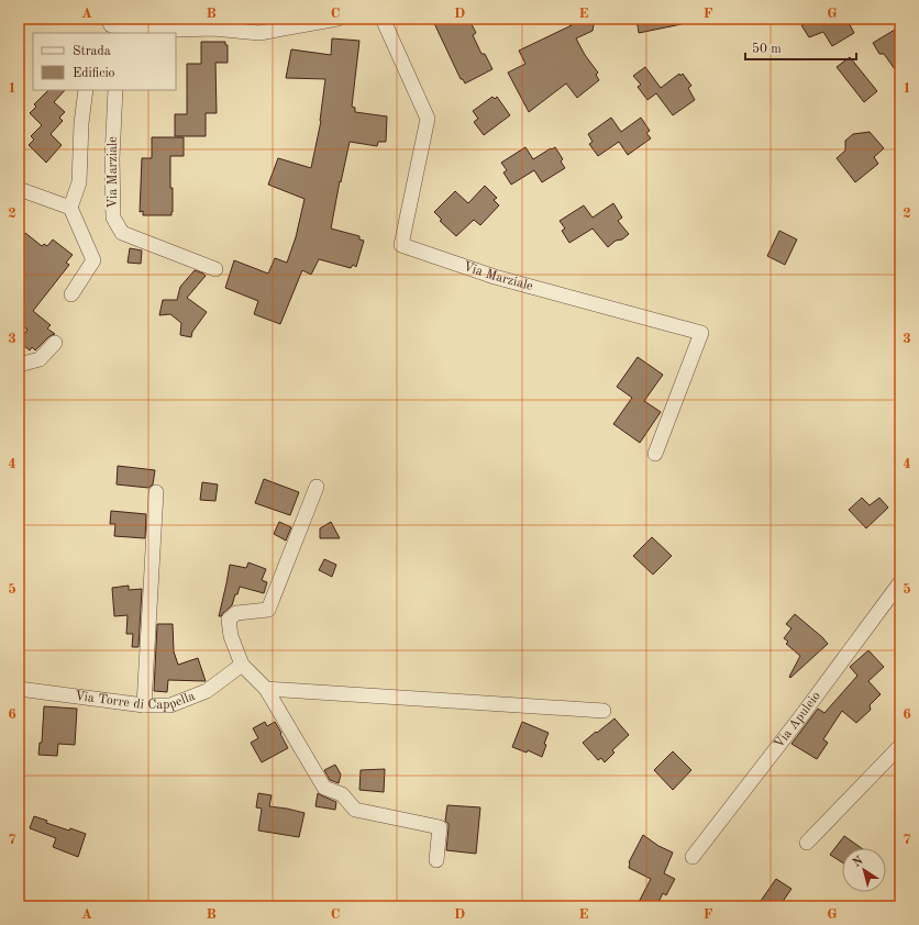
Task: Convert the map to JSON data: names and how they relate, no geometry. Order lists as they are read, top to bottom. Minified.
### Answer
{"streets":{"street":["Via Marziale","Via Torre di Cappella","Via Apuleio"]},"legend":["Strada","Edificio"],"scale_bar":"50 m","north":"top left","grid":{"columns":["A","B","C","D","E","F","G"],"rows":["1","2","3","4","5","6","7"]}}
